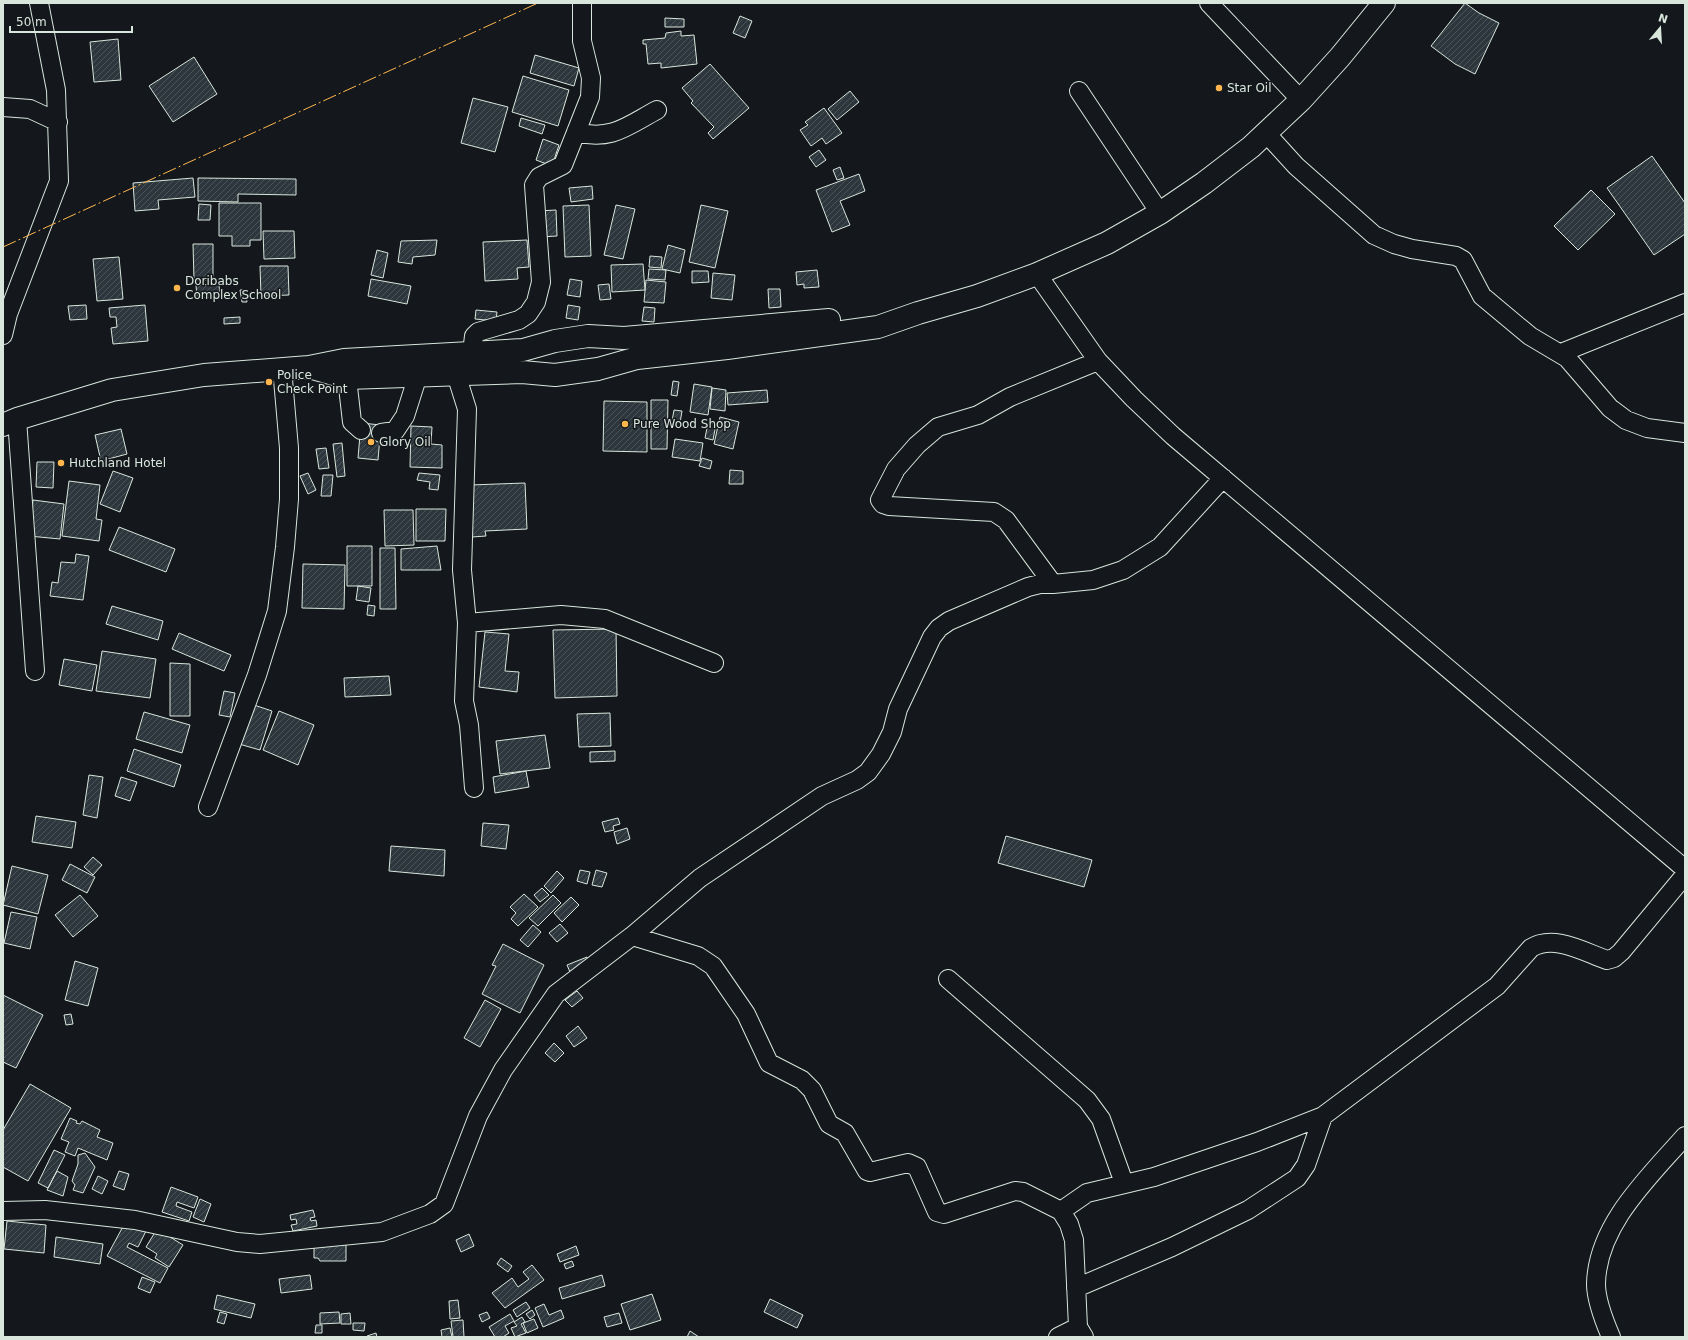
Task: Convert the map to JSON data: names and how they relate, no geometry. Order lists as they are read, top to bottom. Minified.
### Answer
{"places":["Star Oil","Doribabs Complex School","Police Check Point","Pure Wood Shop","Glory Oil","Hutchland Hotel"],"scale_bar":"50 m","north":"top"}
